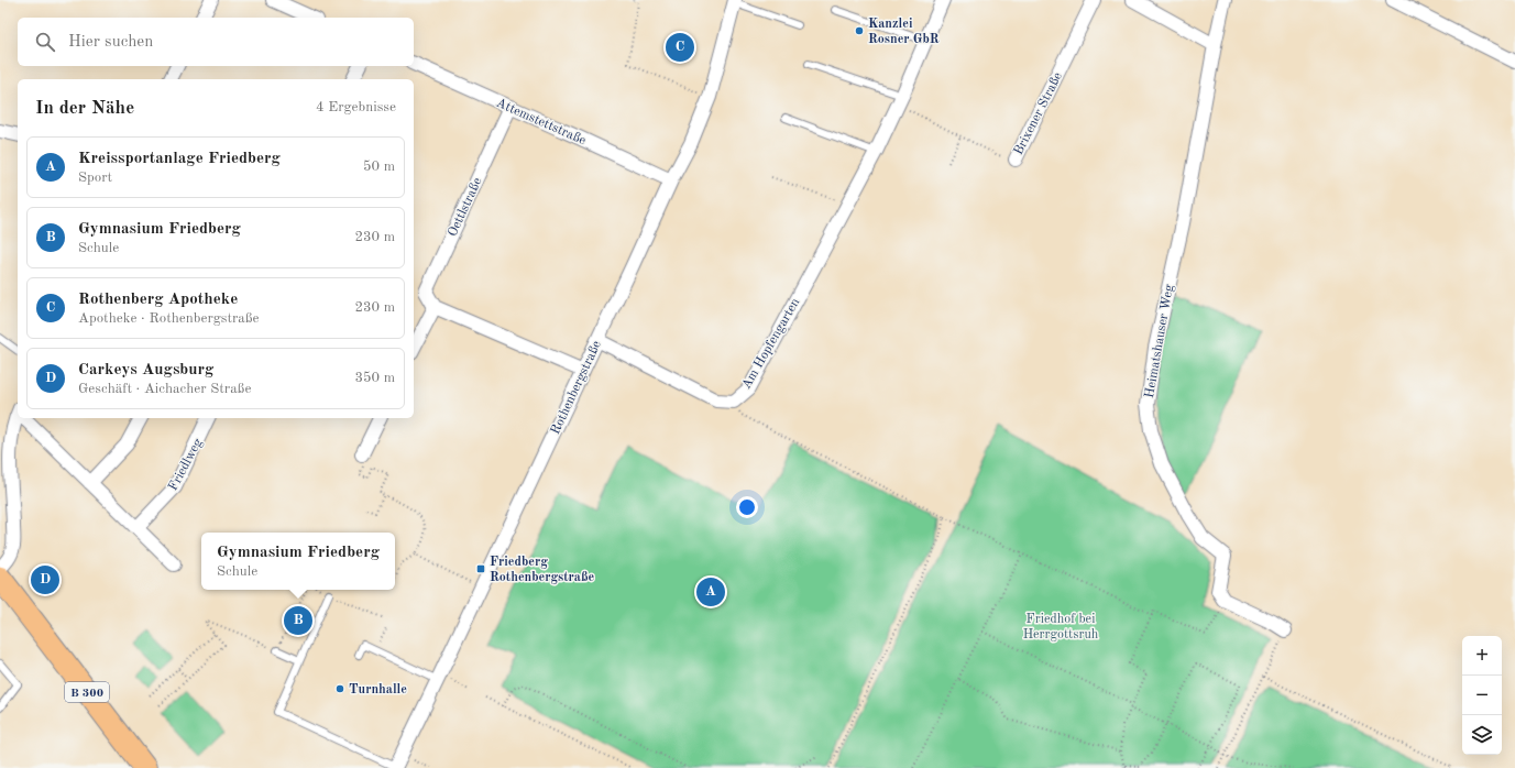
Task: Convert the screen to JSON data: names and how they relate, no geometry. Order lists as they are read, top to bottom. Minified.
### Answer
{"streets":{"main road":["B 300"],"street":["Brixener Straße","Attemstettstraße","Oettlstraße","Heimatshauser Weg","Am Hopfengarten","Rothenbergstraße","Friedlweg"]},"crossings":[["Brixener Straße","Am Hopfengarten"],["Attemstettstraße","Oettlstraße"],["Attemstettstraße","Rothenbergstraße"],["Am Hopfengarten","Rothenbergstraße"]],"parks":["Friedhof bei Herrgottsruh"],"places":{"other":["Kanzlei Rosner GbR","Turnhalle"],"transit":["Friedberg Rothenbergstraße"]},"page":{"search":"Hier suchen","pins":["C","D","A","B"],"heading":["In der Nähe","4 Ergebnisse"],"list":[{"mark":"A","name":"Kreissportanlage Friedberg","note":"Sport","value":"50 m"},{"mark":"B","name":"Gymnasium Friedberg","note":"Schule","value":"230 m"},{"mark":"C","name":"Rothenberg Apotheke","note":"Apotheke · Rothenbergstraße","value":"230 m"},{"mark":"D","name":"Carkeys Augsburg","note":"Geschäft · Aichacher Straße","value":"350 m"}],"popup":["Gymnasium Friedberg","Schule"],"map_buttons":["+","−"]}}
